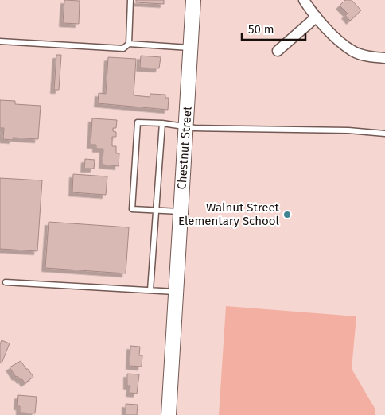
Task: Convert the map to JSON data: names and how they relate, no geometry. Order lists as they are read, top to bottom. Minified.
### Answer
{"streets":{"street":["Chestnut Street"]},"places":["Walnut Street Elementary School"],"scale_bar":"50 m"}
